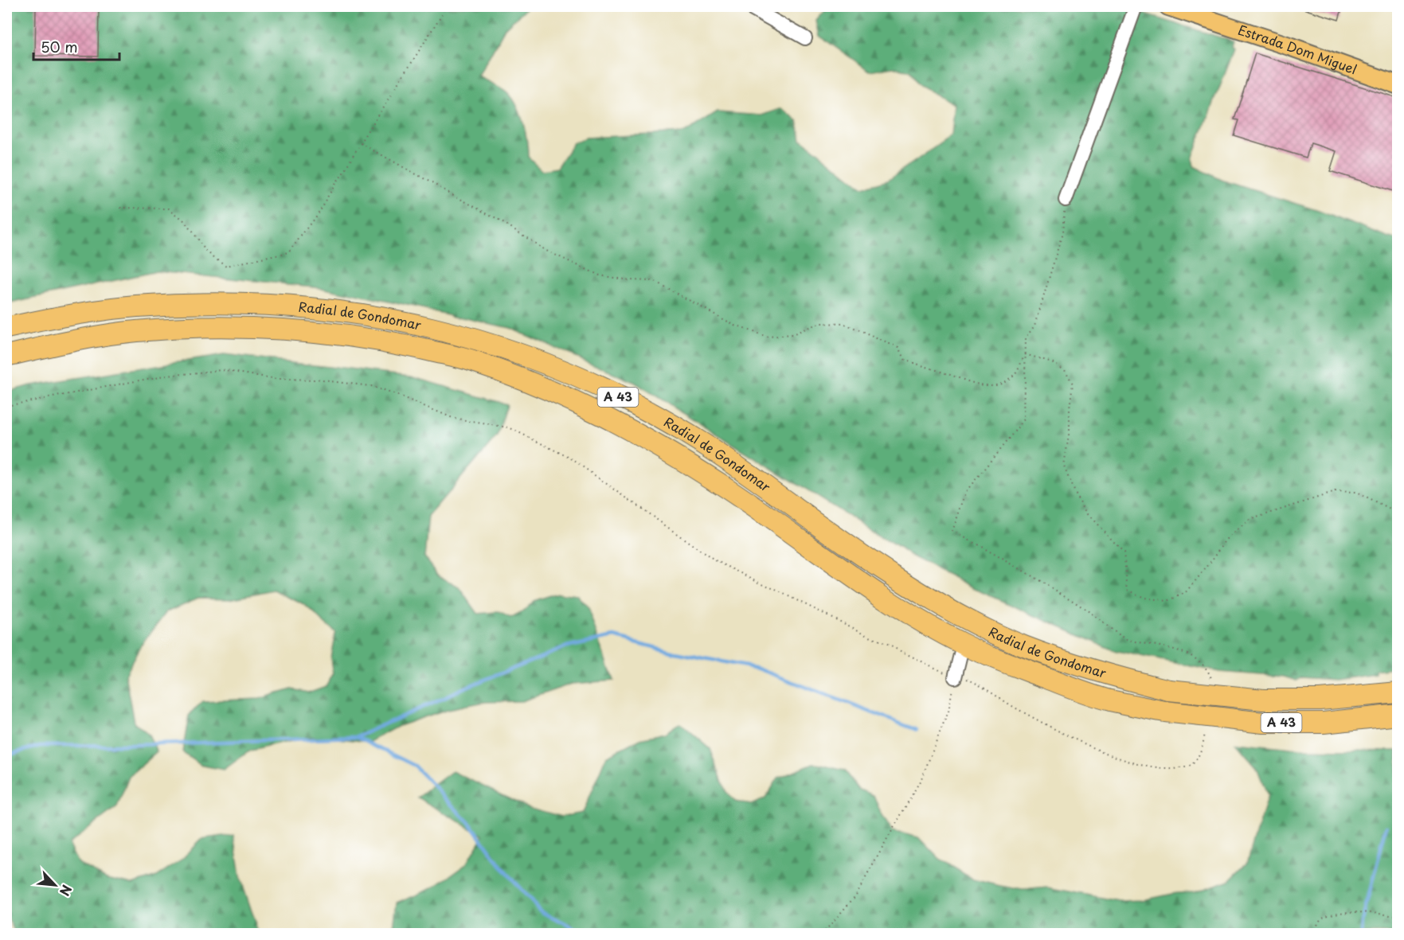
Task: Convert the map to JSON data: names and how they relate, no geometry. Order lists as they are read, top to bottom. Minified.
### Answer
{"streets":{"highway":["Radial de Gondomar","A 43"],"main road":["Estrada Dom Miguel"]},"scale_bar":"50 m","north":"bottom right"}
